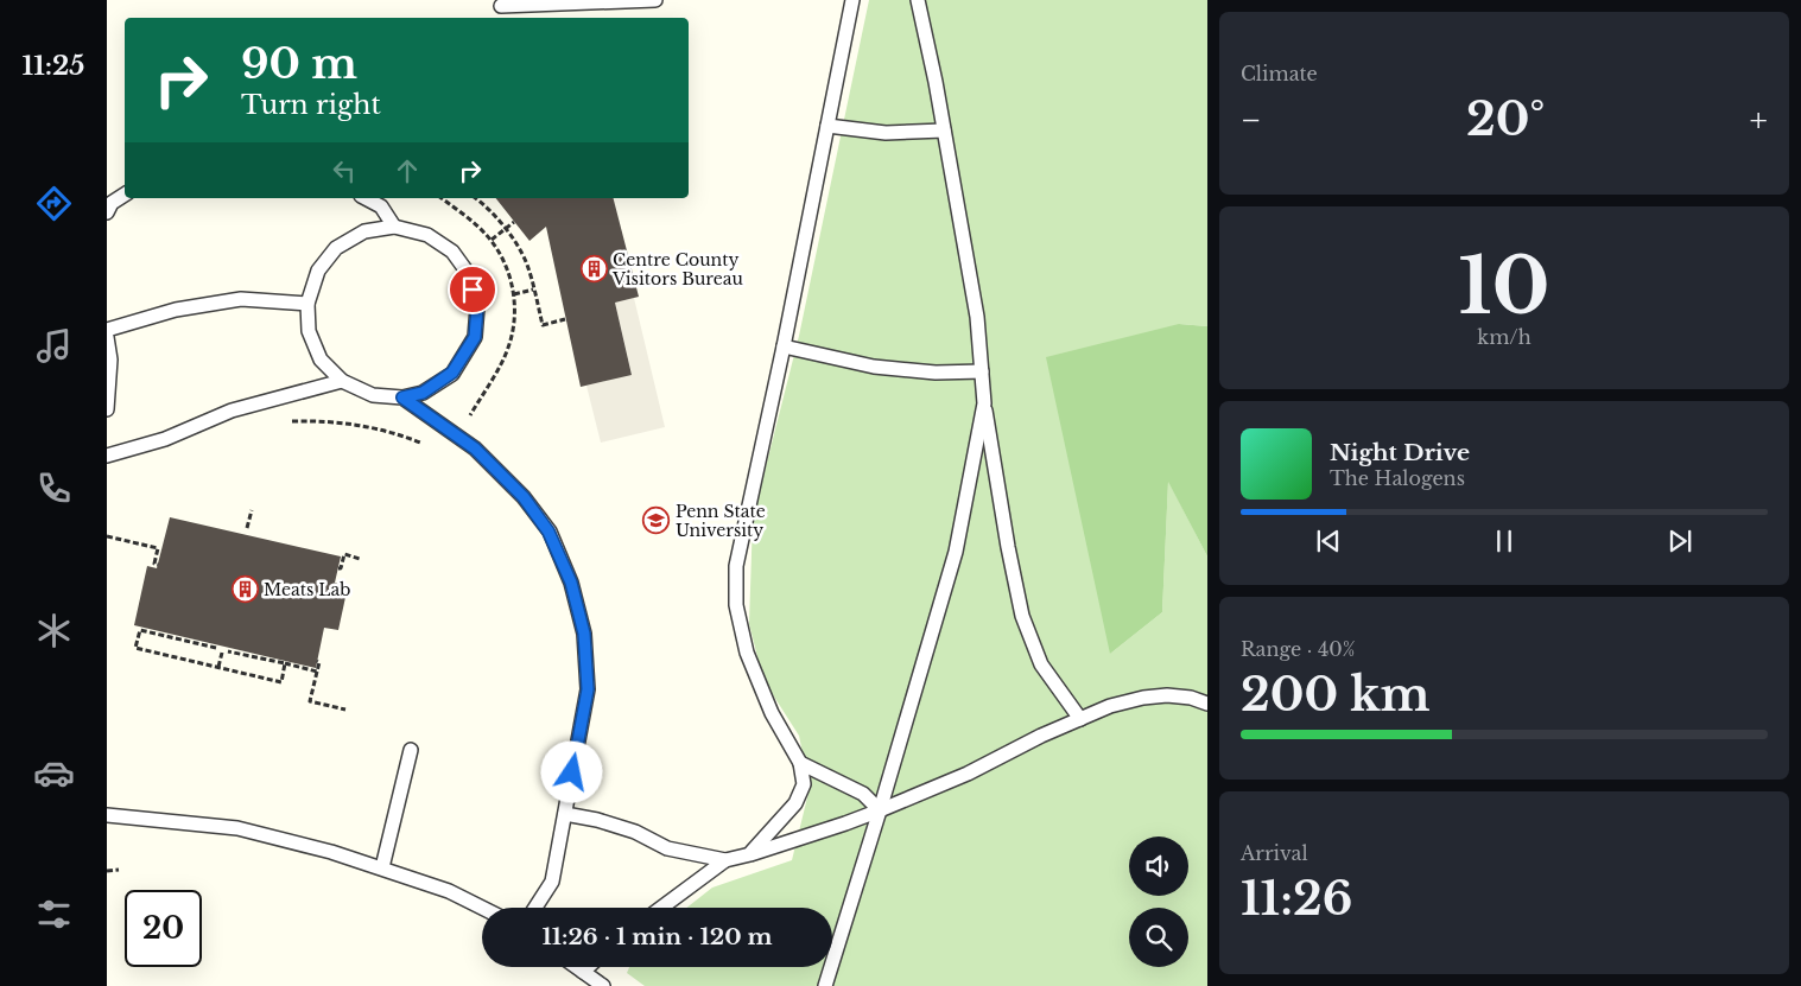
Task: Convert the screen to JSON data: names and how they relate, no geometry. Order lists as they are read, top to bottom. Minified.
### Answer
{"places":{"building":["Centre County Visitors Bureau","Meats Lab"],"school or university":["Penn State University"]},"page":{"tabs":"11:25","tile":["Climate",["10","km/h"],["Range · 40%","200 km"],["Arrival","11:26"]],"turn":["90 m","Turn right"],"heat":["−","20°","+"],"song":["Night Drive","The Halogens"],"limit":"20","trip":"11:26 · 1 min · 120 m"}}
